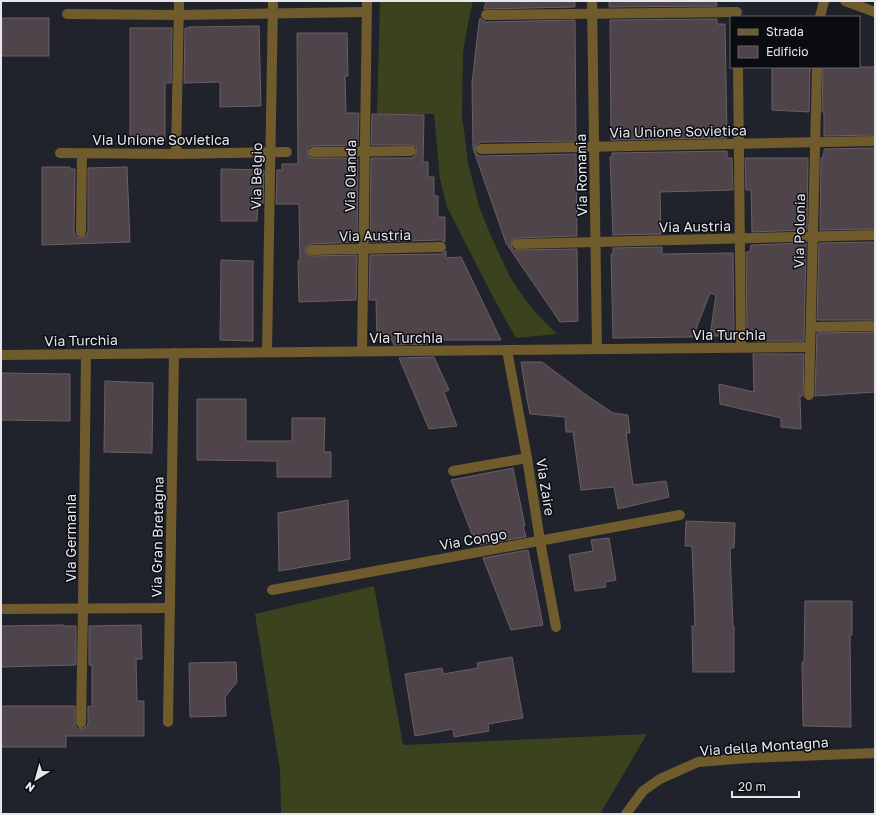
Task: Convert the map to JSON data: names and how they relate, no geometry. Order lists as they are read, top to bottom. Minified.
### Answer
{"streets":{"street":["Via Unione Sovietica","Via Romania","Via Belgio","Via Olanda","Via Austria","Via Polonia","Via Turchia","Via Zaire","Via Gran Bretagna","Via Germania","Via Congo","Via della Montagna"]},"crossings":[["Via Unione Sovietica","Via Romania"],["Via Unione Sovietica","Via Belgio"],["Via Unione Sovietica","Via Polonia"],["Via Romania","Via Austria"],["Via Romania","Via Turchia"],["Via Belgio","Via Turchia"],["Via Olanda","Via Austria"],["Via Olanda","Via Turchia"],["Via Austria","Via Polonia"],["Via Polonia","Via Turchia"],["Via Turchia","Via Zaire"],["Via Turchia","Via Gran Bretagna"],["Via Turchia","Via Germania"],["Via Zaire","Via Congo"]],"legend":["Strada","Edificio"],"scale_bar":"20 m","north":"bottom left"}
